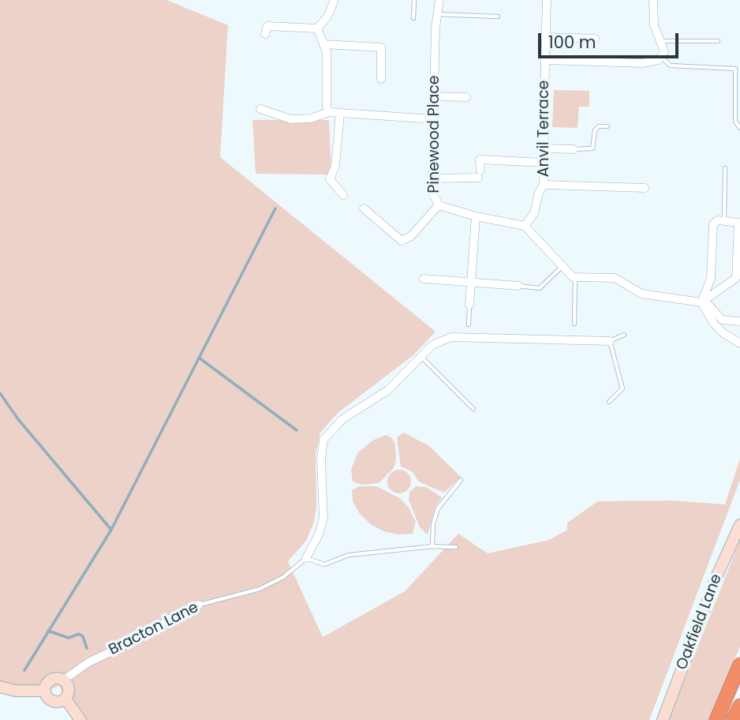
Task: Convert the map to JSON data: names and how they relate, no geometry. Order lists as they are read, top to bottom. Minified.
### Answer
{"streets":{"street":["Anvil Terrace","Pinewood Place","Oakfield Lane","Bracton Lane"]},"crossings":[["Anvil Terrace","Pinewood Place"]],"scale_bar":"100 m"}
